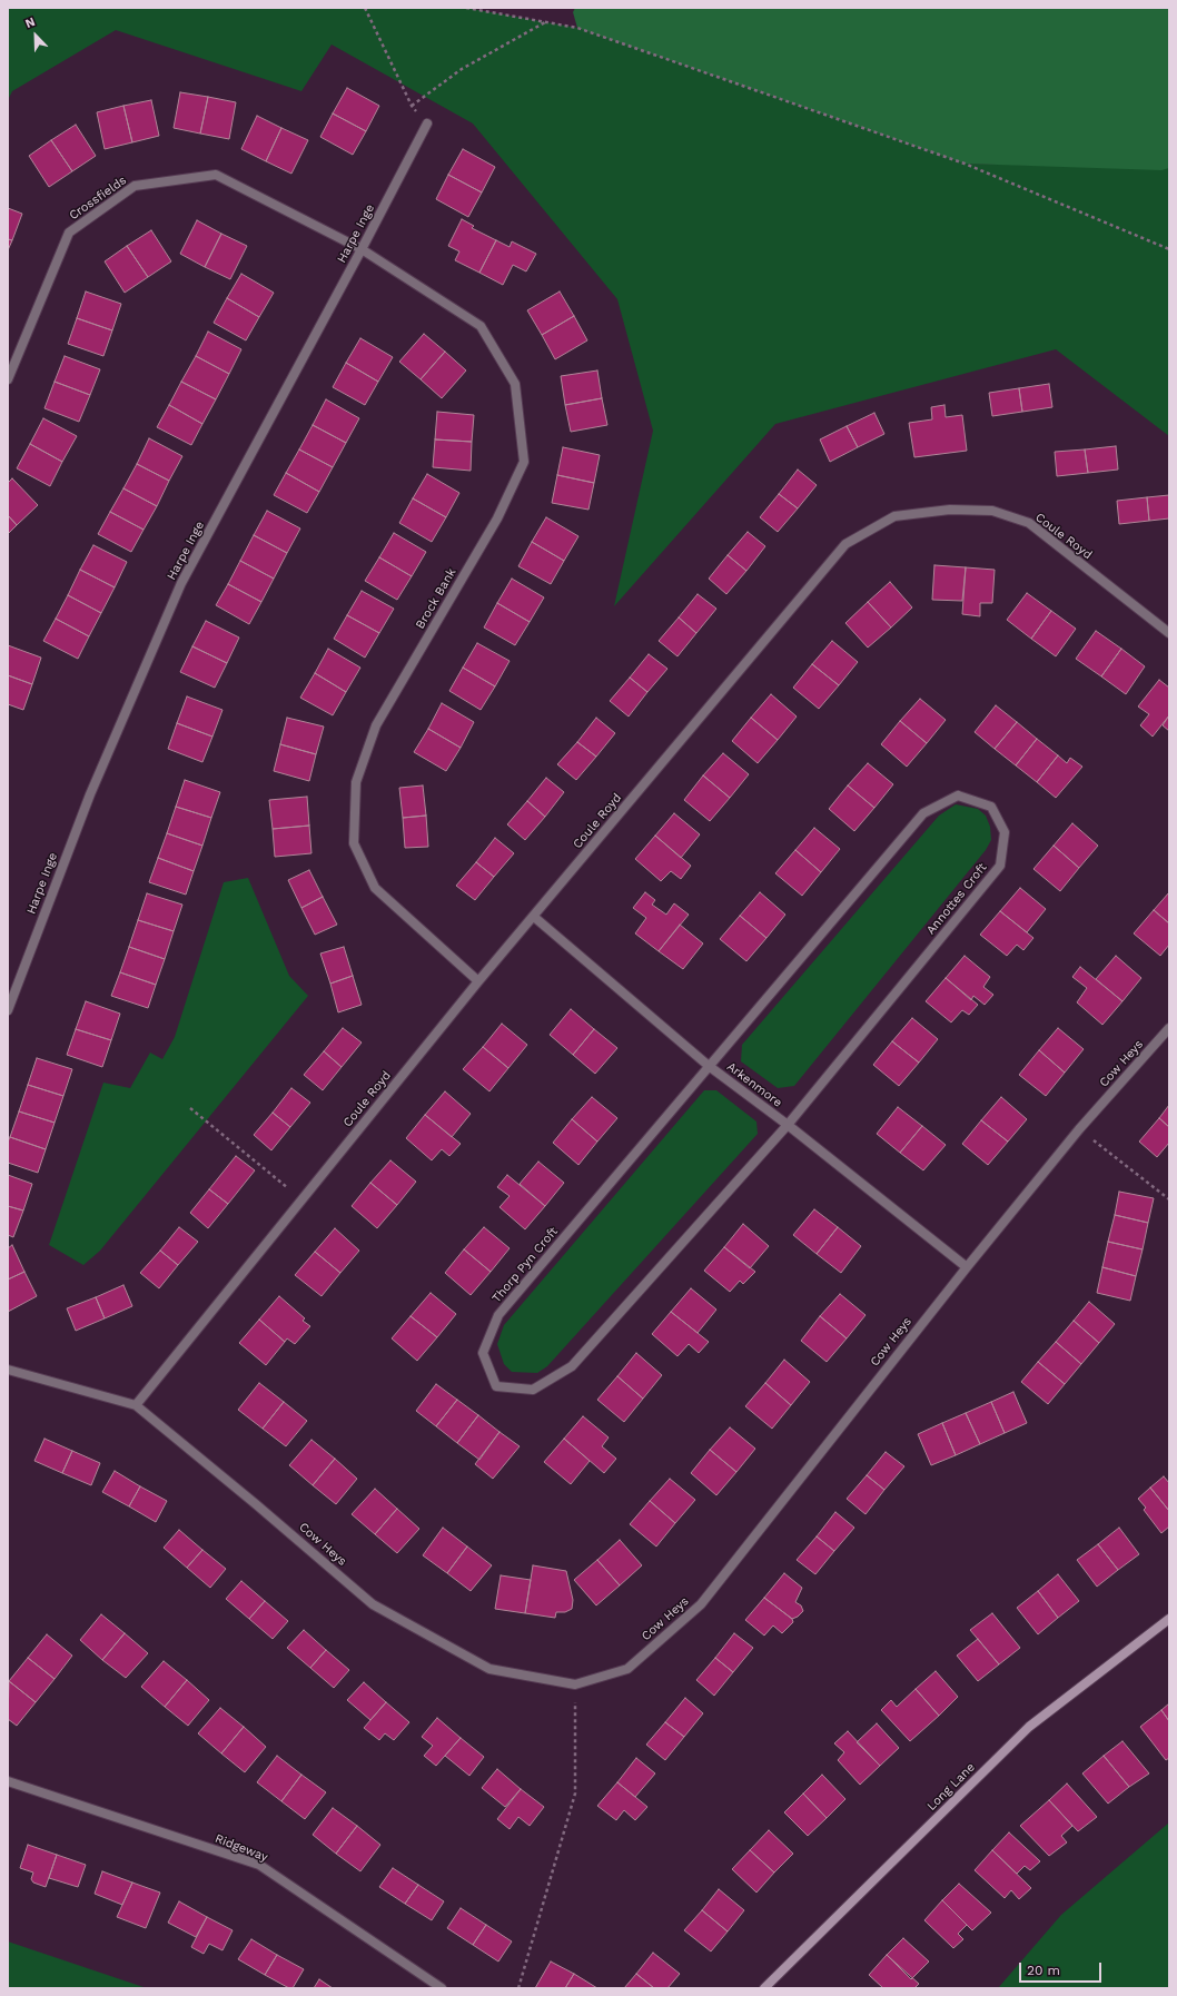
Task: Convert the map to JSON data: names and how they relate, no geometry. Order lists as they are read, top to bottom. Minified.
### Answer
{"streets":{"street":["Crossfields","Harpe Inge","Coule Royd","Brock Bank","Annottes Croft","Cow Heys","Arkenmore","Thorp Pyn Croft","Long Lane","Ridgeway"]},"crossings":[["Crossfields","Harpe Inge"],["Crossfields","Brock Bank"],["Harpe Inge","Brock Bank"],["Coule Royd","Brock Bank"],["Coule Royd","Cow Heys"],["Coule Royd","Arkenmore"],["Annottes Croft","Arkenmore"],["Annottes Croft","Thorp Pyn Croft"],["Cow Heys","Arkenmore"],["Arkenmore","Thorp Pyn Croft"]],"scale_bar":"20 m","north":"top left"}
